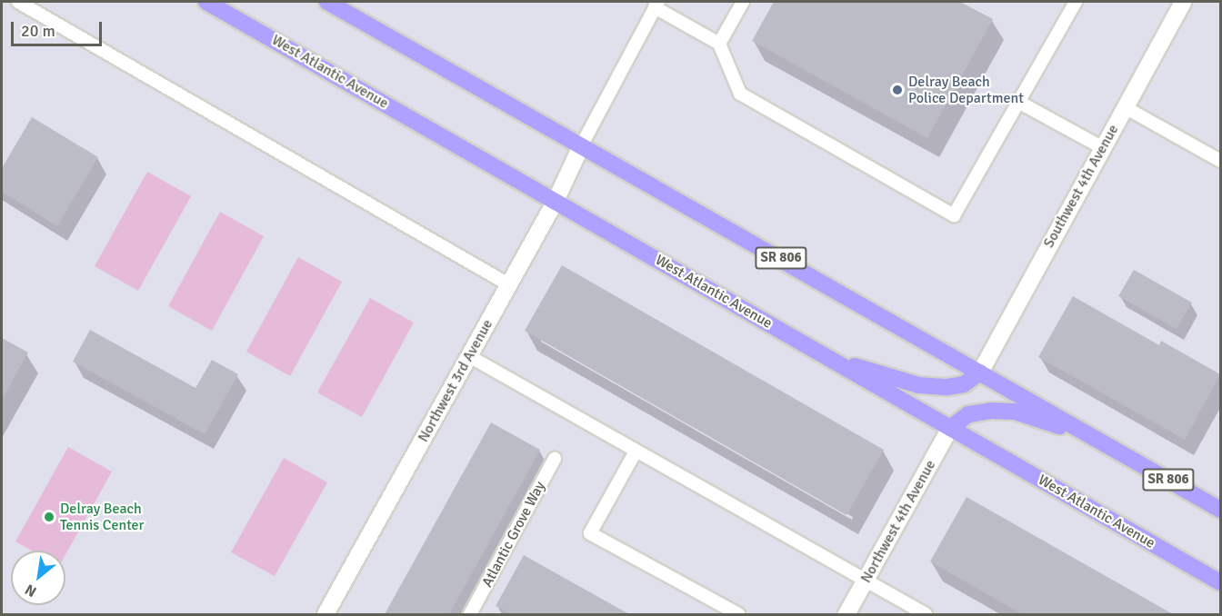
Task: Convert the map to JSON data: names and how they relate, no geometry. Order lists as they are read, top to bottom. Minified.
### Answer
{"streets":{"main road":["West Atlantic Avenue","SR 806"],"street":["Southwest 4th Avenue","Northwest 3rd Avenue","Northwest 4th Avenue"],"lane":["Atlantic Grove Way"]},"crossings":[["West Atlantic Avenue","Northwest 3rd Avenue"],["West Atlantic Avenue","Northwest 4th Avenue"],["Southwest 4th Avenue","SR 806"],["SR 806","Northwest 3rd Avenue"]],"places":["Delray Beach Police Department","Delray Beach Tennis Center"],"scale_bar":"20 m","north":"bottom left"}
